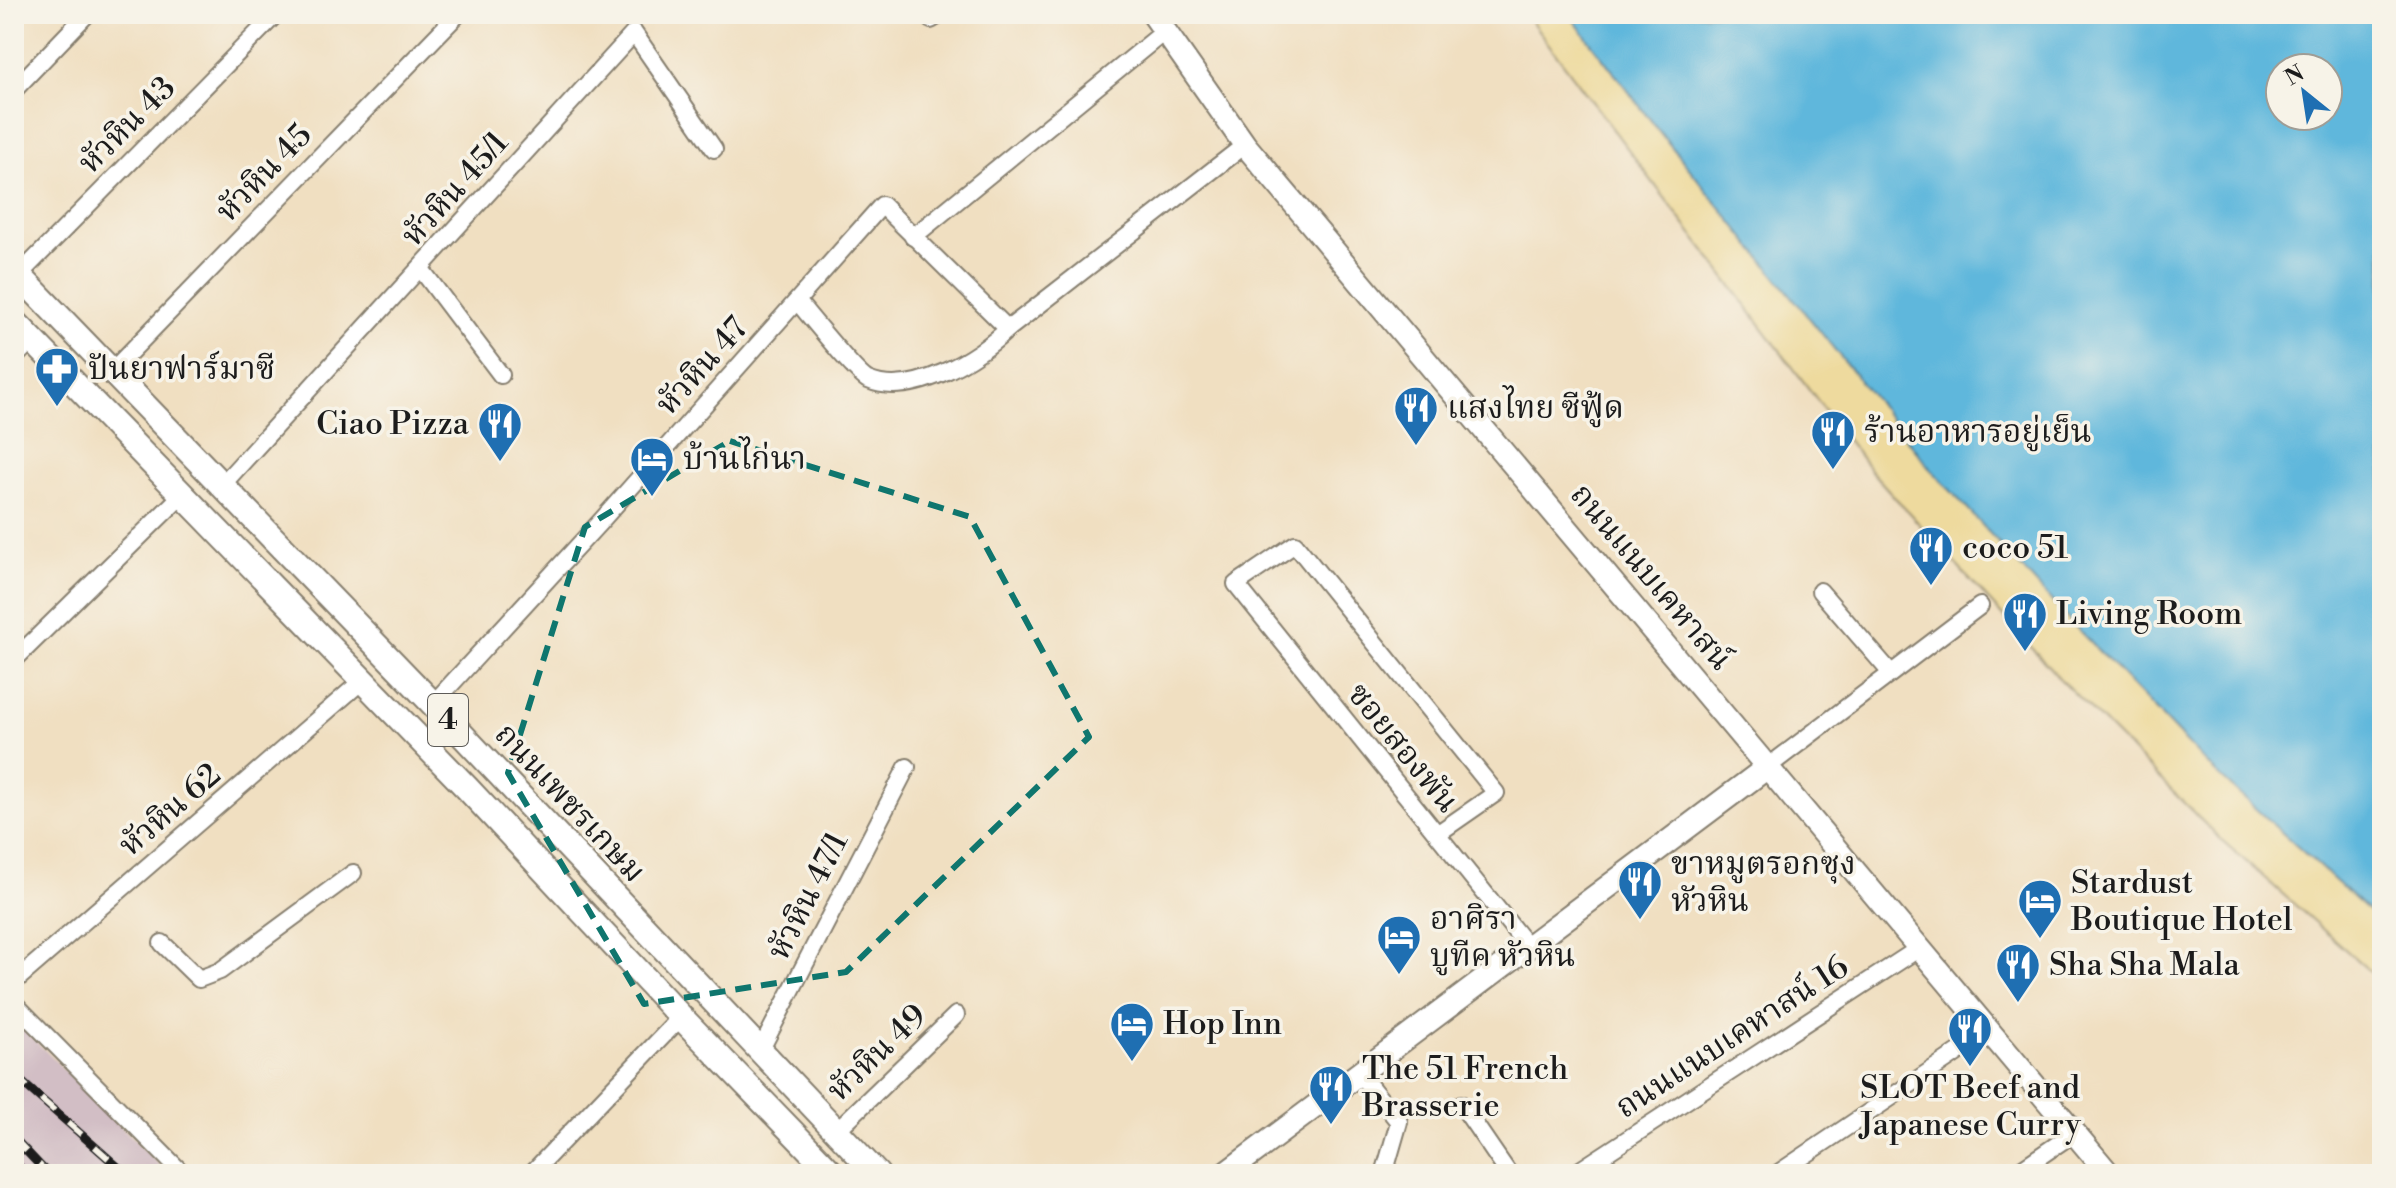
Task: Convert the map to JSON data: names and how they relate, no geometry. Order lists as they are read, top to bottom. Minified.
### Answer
{"streets":{"main road":["4","ถนนเพชรเกษม"],"street":["หัวหิน 43","หัวหิน 45","หัวหิน 45/1","หัวหิน 47","ถนนแนบเคหาสน์","ซอยสองพัน","หัวหิน 62","หัวหิน 47/1","ถนนแนบเคหาสน์ 16","หัวหิน 49"]},"crossings":[["หัวหิน 43","ถนนเพชรเกษม"],["หัวหิน 45","ถนนเพชรเกษม"],["หัวหิน 45/1","ถนนเพชรเกษม"],["หัวหิน 47","ถนนเพชรเกษม"],["ถนนแนบเคหาสน์","ถนนแนบเคหาสน์ 16"],["ถนนเพชรเกษม","หัวหิน 62"],["ถนนเพชรเกษม","หัวหิน 47/1"],["ถนนเพชรเกษม","หัวหิน 49"]],"places":{"pharmacy":["ปันยาฟาร์มาซี"],"restaurant":["แสงไทย ซีฟู้ด","Ciao Pizza","ร้านอาหารอยู่เย็น","coco 51","Living Room","ขาหมูตรอกซุง หัวหิน","Sha Sha Mala","SLOT Beef and Japanese Curry","The 51 French Brasserie"],"hotel":["บ้านไก่นา","Stardust Boutique Hotel","อาศิรา บูทีค หัวหิน","Hop Inn"]},"north":"top left"}
